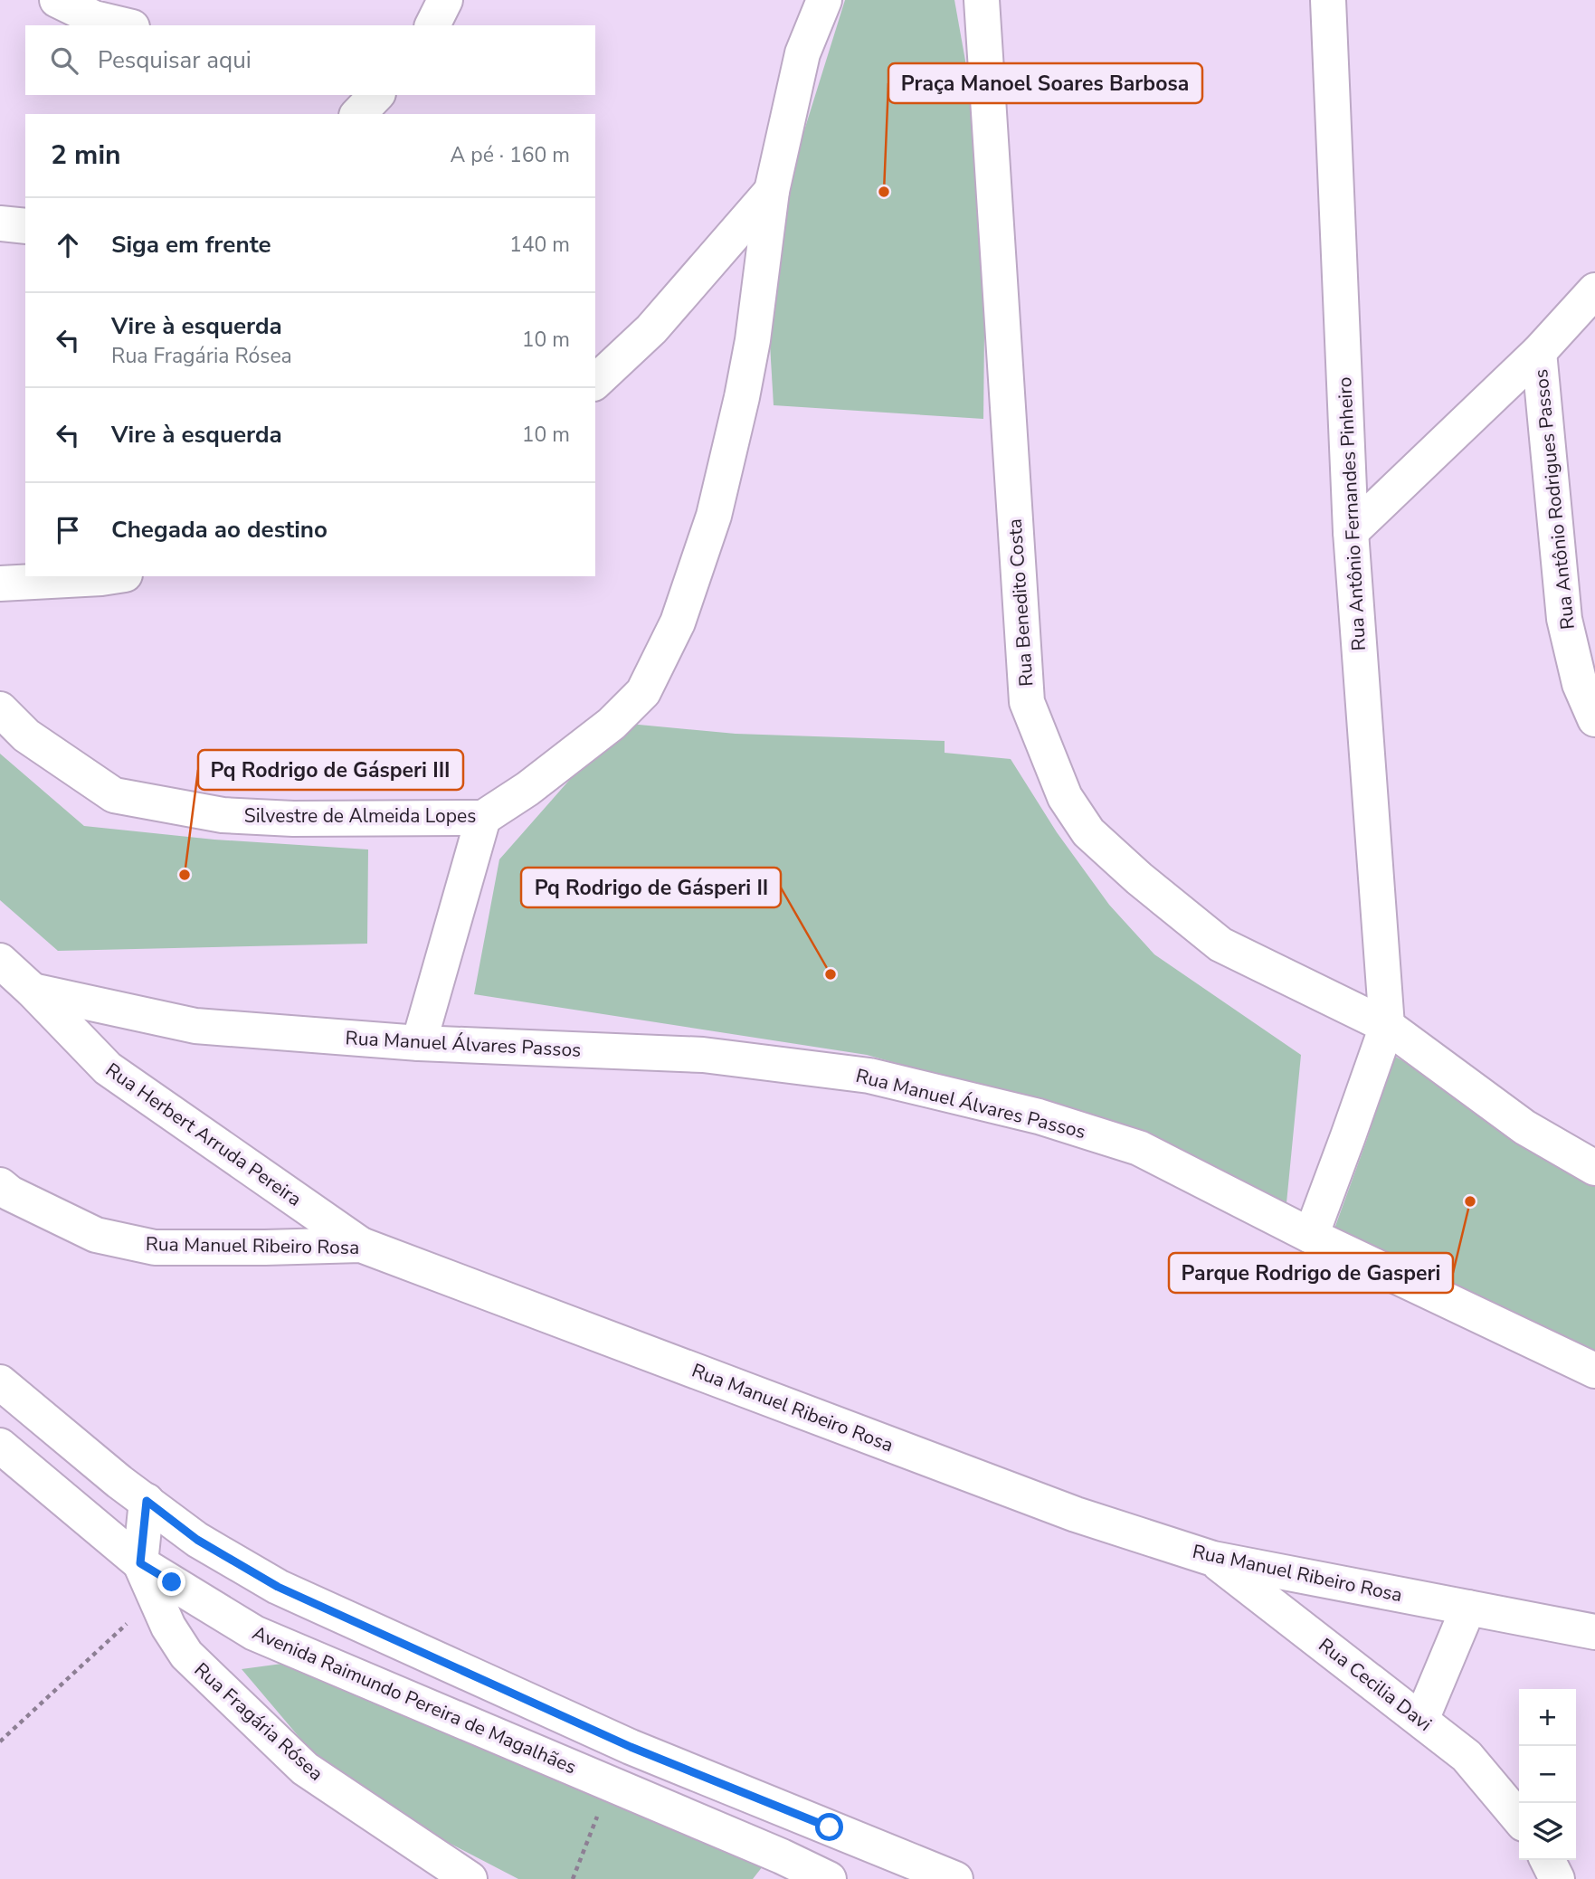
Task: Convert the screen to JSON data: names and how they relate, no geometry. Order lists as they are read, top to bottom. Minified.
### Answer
{"streets":{"street":["Rua Antônio Rodrigues Passos","Rua Antônio Fernandes Pinheiro","Rua Benedito Costa","Silvestre de Almeida Lopes","Rua Manuel Álvares Passos","Rua Herbert Arruda Pereira","Rua Manuel Ribeiro Rosa","Rua Cecilia Davi","Avenida Raimundo Pereira de Magalhães","Rua Fragária Rósea"]},"crossings":[["Rua Antônio Fernandes Pinheiro","Rua Benedito Costa"],["Rua Antônio Fernandes Pinheiro","Rua Manuel Álvares Passos"],["Rua Manuel Álvares Passos","Rua Herbert Arruda Pereira"],["Rua Herbert Arruda Pereira","Rua Manuel Ribeiro Rosa"],["Rua Manuel Ribeiro Rosa","Rua Cecilia Davi"],["Avenida Raimundo Pereira de Magalhães","Rua Fragária Rósea"]],"places":["Praça Manoel Soares Barbosa","Pq Rodrigo de Gásperi III","Pq Rodrigo de Gásperi II","Parque Rodrigo de Gasperi"],"page":{"search":"Pesquisar aqui","heading":["2 min","A pé · 160 m"],"list":[["Siga em frente","140 m"],["Vire à esquerda","Rua Fragária Rósea","10 m"],["Vire à esquerda","10 m"],"Chegada ao destino"],"map_buttons":["+","−"]}}
